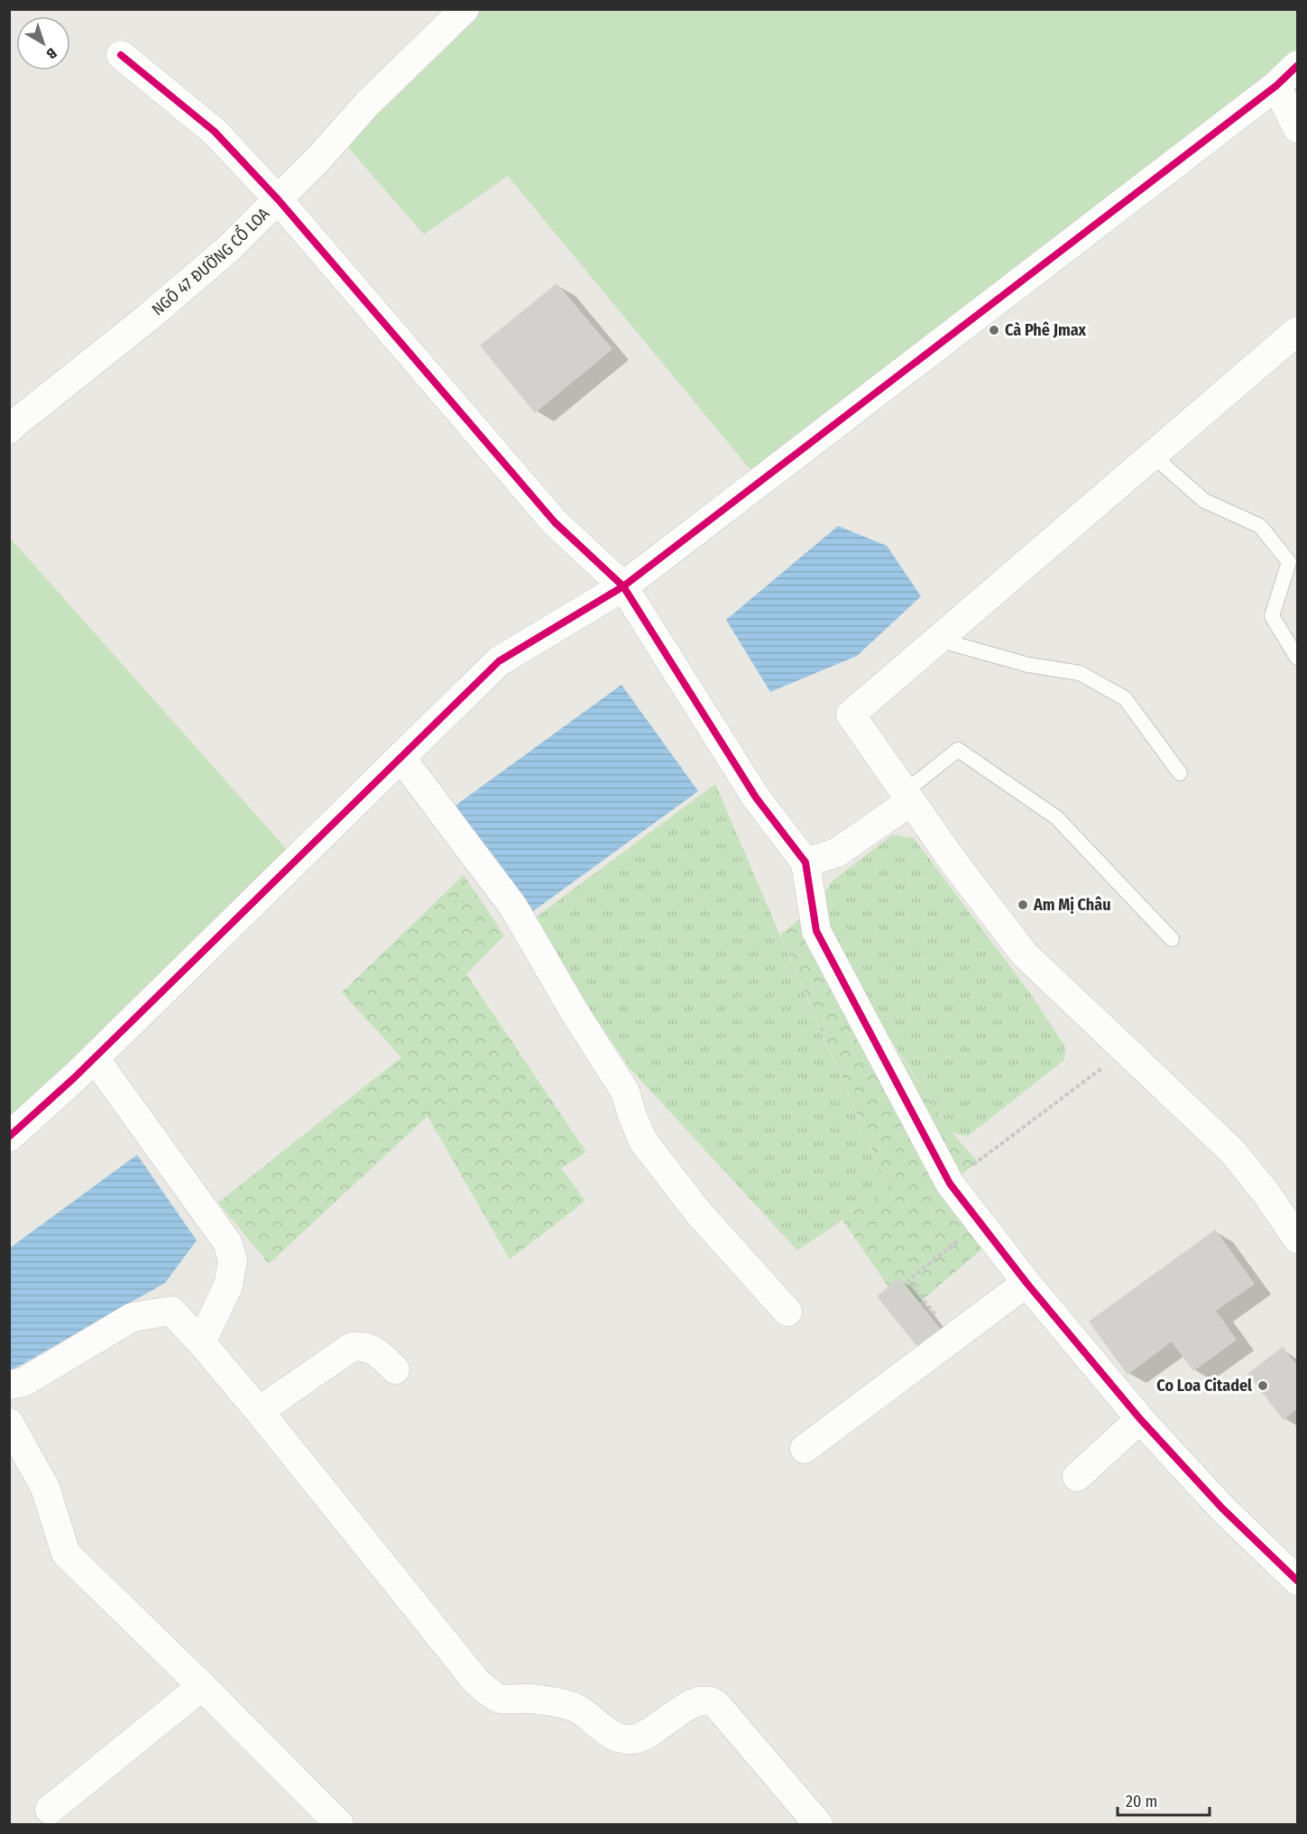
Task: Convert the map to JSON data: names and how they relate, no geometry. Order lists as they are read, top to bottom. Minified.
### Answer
{"streets":{"street":["NGÕ 47 ĐƯỜNG CỔ LOA"]},"places":["Cà Phê Jmax","Am Mị Châu","Co Loa Citadel"],"scale_bar":"20 m","north":"bottom right"}
